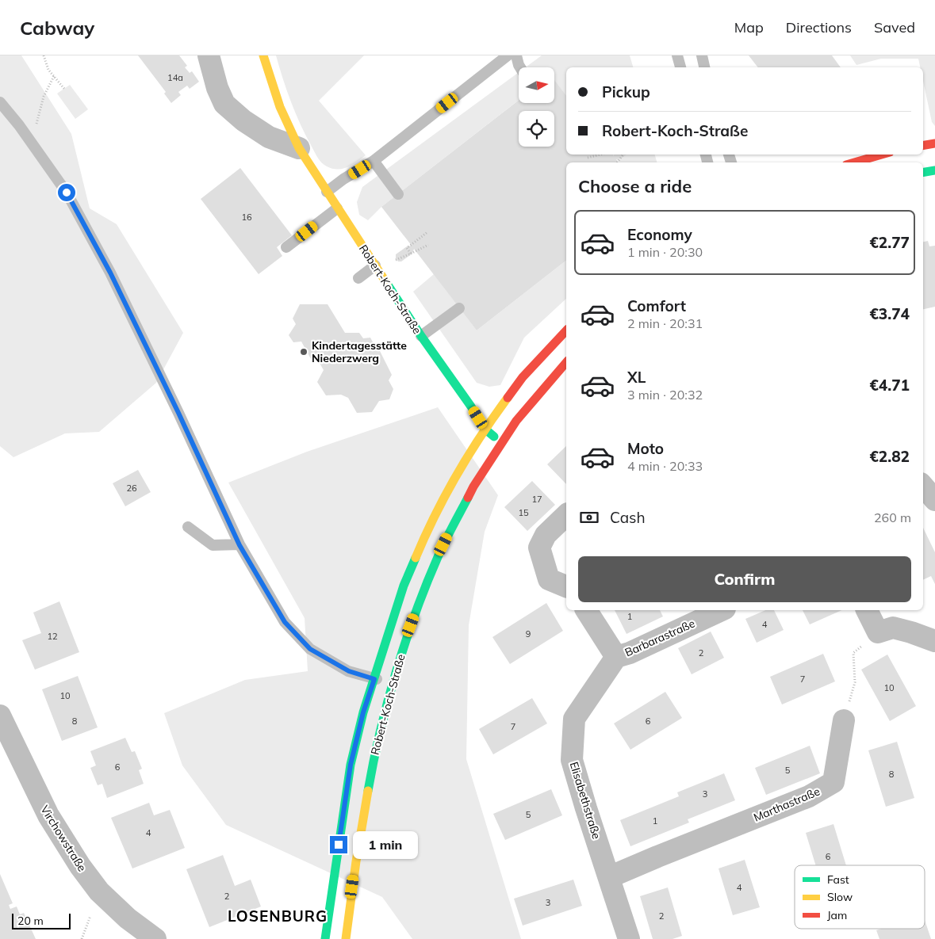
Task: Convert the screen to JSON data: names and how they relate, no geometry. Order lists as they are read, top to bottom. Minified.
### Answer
{"streets":{"street":["Robert-Koch-Straße","Barbarastraße","Elisabethstraße","Marthastraße","Virchowstraße"]},"crossings":[["Barbarastraße","Elisabethstraße"],["Elisabethstraße","Marthastraße"]],"districts":["LOSENBURG"],"places":["Kindertagesstätte Niederzwerg"],"house_numbers":["14a","16","26","17","15","1","4","9","12","2","7","10","10","8","6","7","6","5","8","3","5","1","4","6","4","2","3","2"],"legend":["Fast","Slow","Jam"],"scale_bar":"20 m","north":"right","page":{"header":"Cabway","nav":["Map","Directions","Saved"],"banner":["Pickup","Robert-Koch-Straße"],"heading":"Choose a ride","list":[{"name":"Economy","note":"1 min · 20:30","value":"€2.77"},{"name":"Comfort","note":"2 min · 20:31","value":"€3.74"},{"name":"XL","note":"3 min · 20:32","value":"€4.71"},{"name":"Moto","note":"4 min · 20:33","value":"€2.82"}],"pay":["Cash","260 m"],"buttons":"Confirm","bubble":"1 min","scale":"20 m"}}
